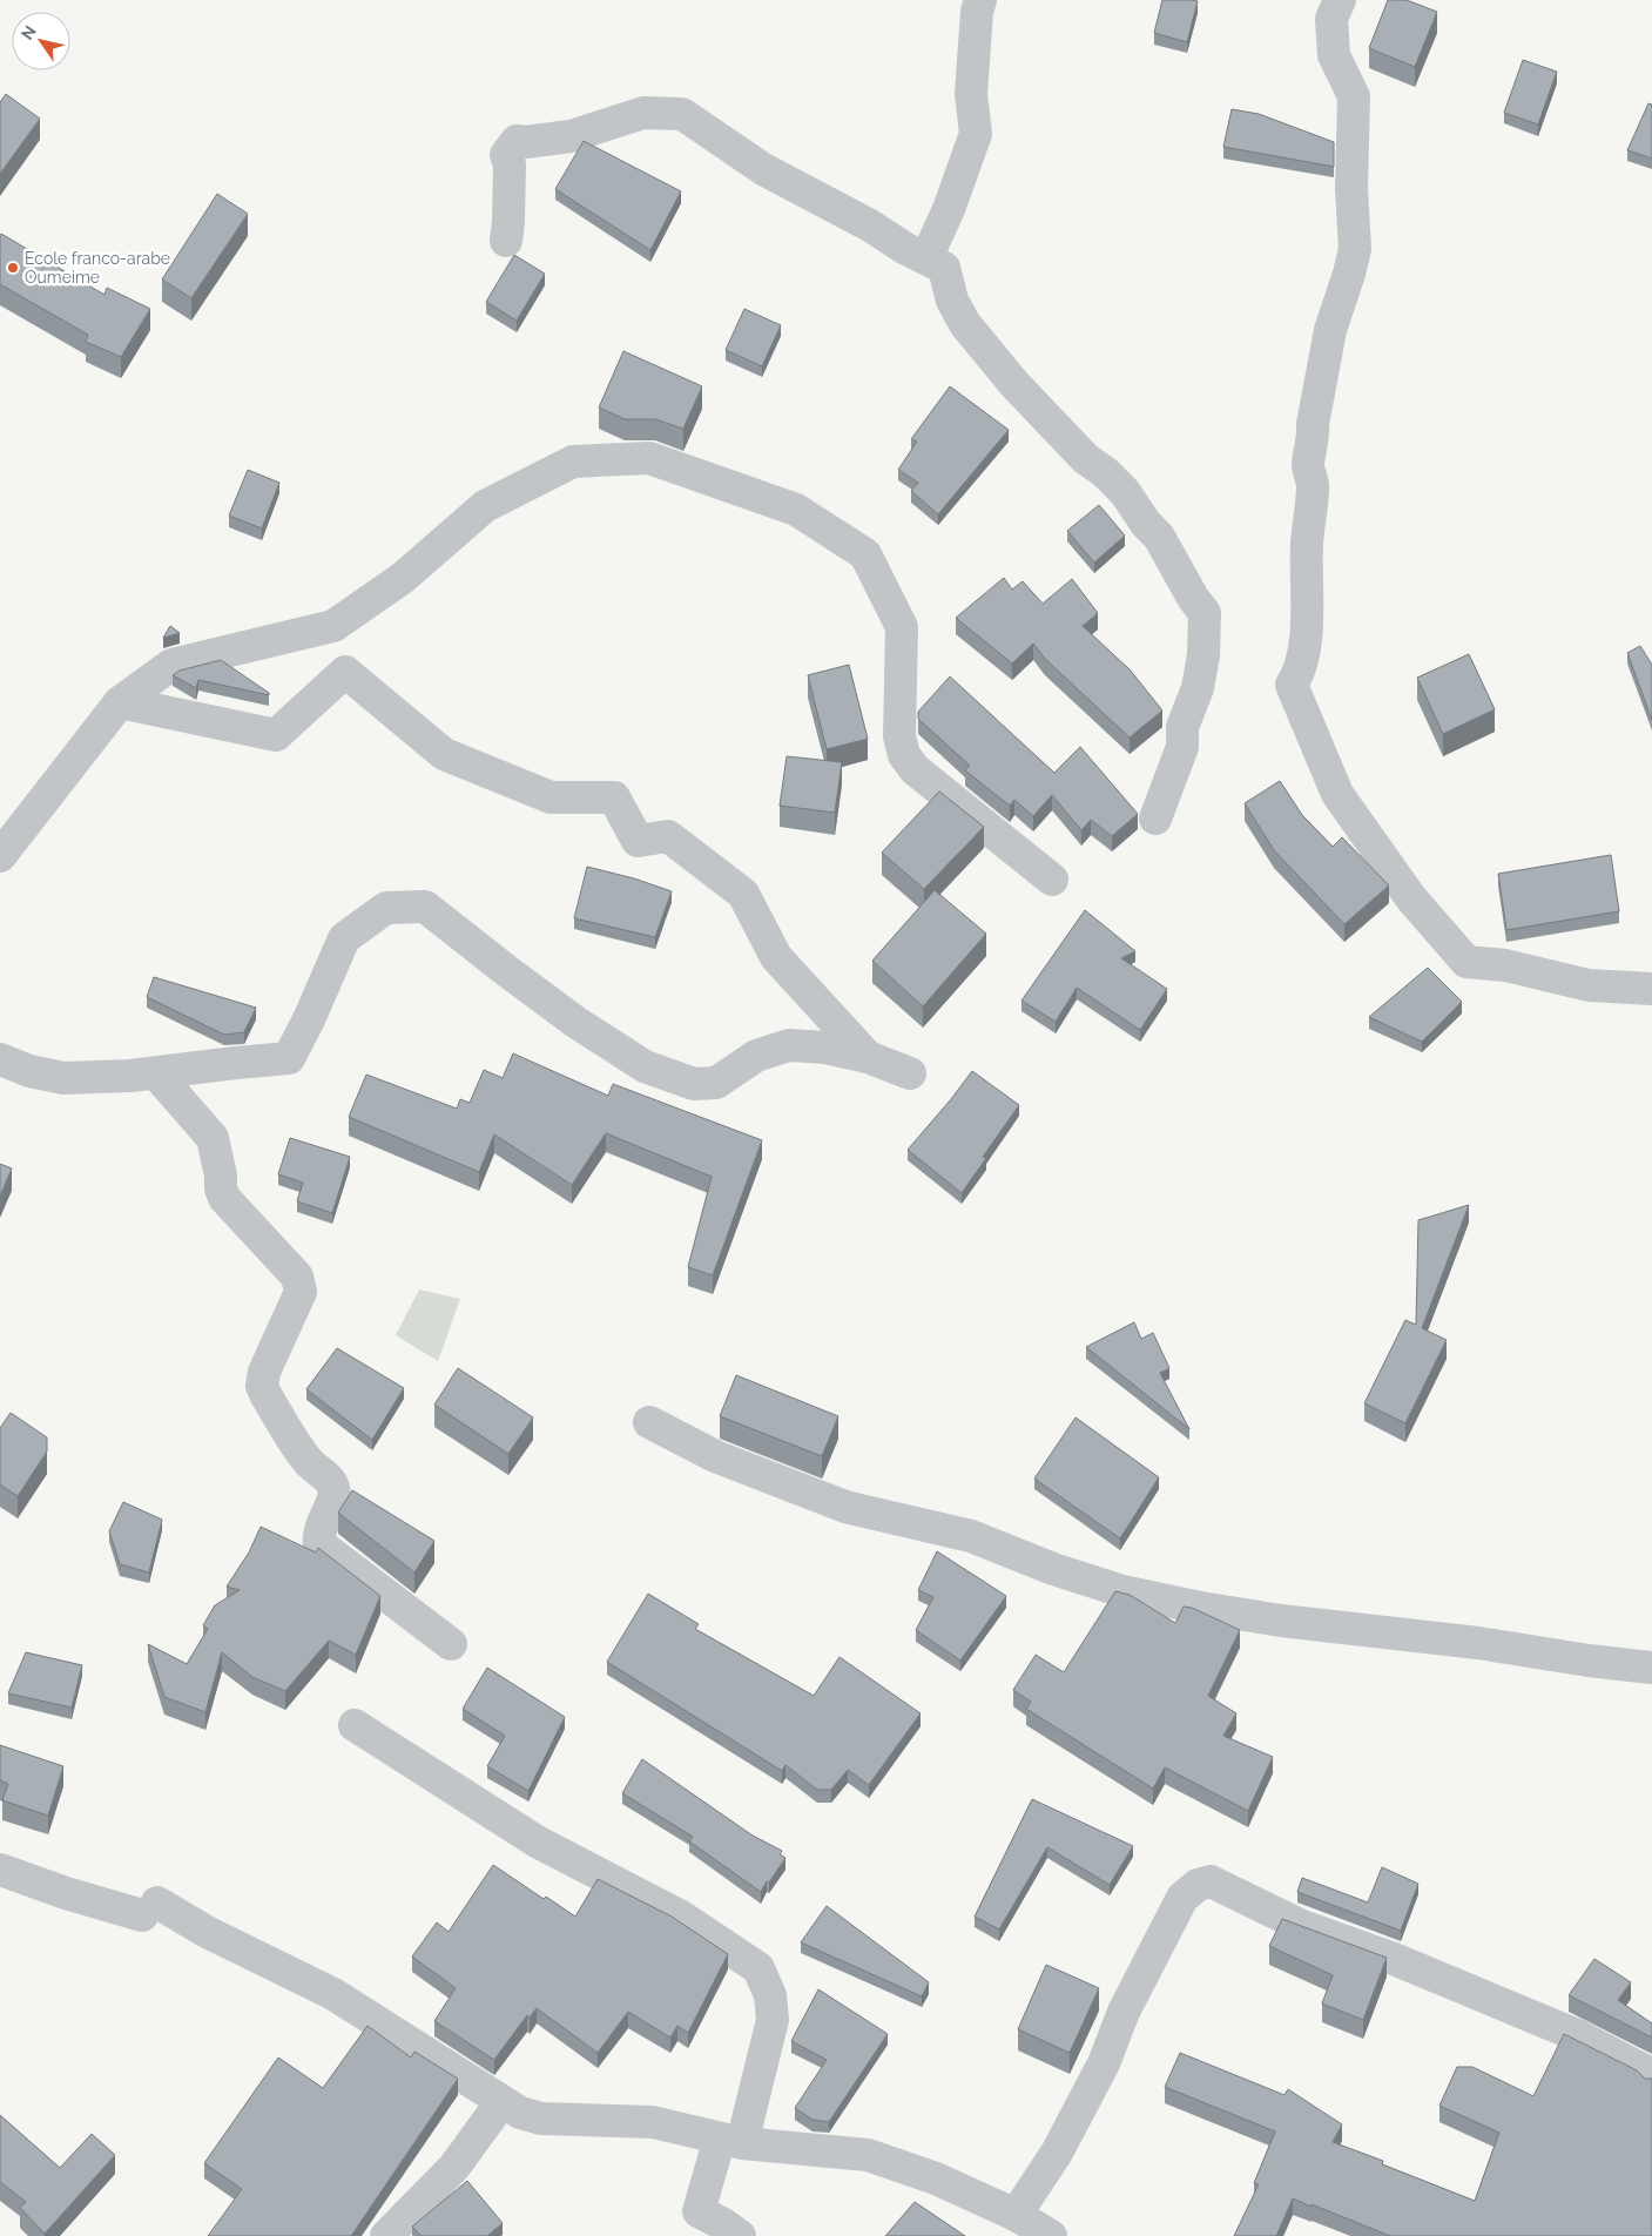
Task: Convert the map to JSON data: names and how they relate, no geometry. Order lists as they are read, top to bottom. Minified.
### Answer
{"places":["Ecole franco-arabe Oumeime"],"north":"top left"}
